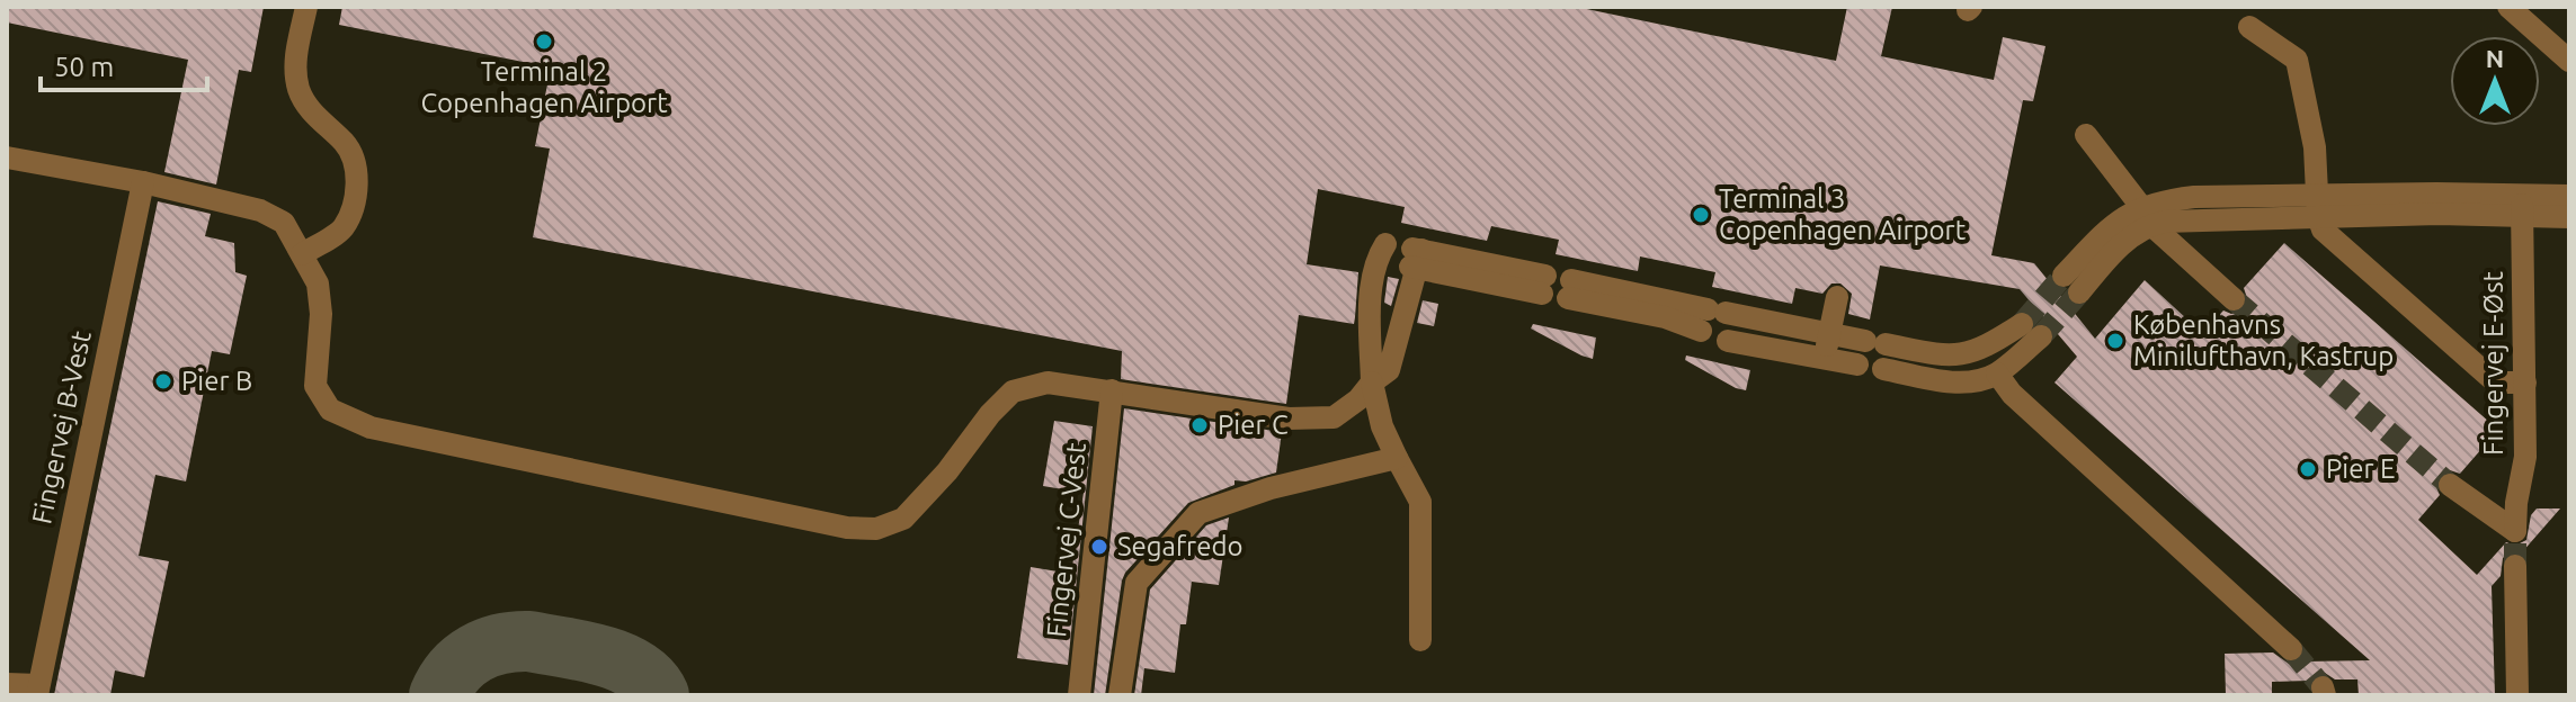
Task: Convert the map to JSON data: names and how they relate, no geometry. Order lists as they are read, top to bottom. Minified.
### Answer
{"streets":{"lane":["Fingervej E-Øst","Fingervej B-Vest","Fingervej C-Vest"]},"places":["Terminal 2 Copenhagen Airport","Terminal 3 Copenhagen Airport","Københavns Minilufthavn, Kastrup","Pier B","Pier C","Pier E","Segafredo"],"scale_bar":"50 m","north":"top"}
